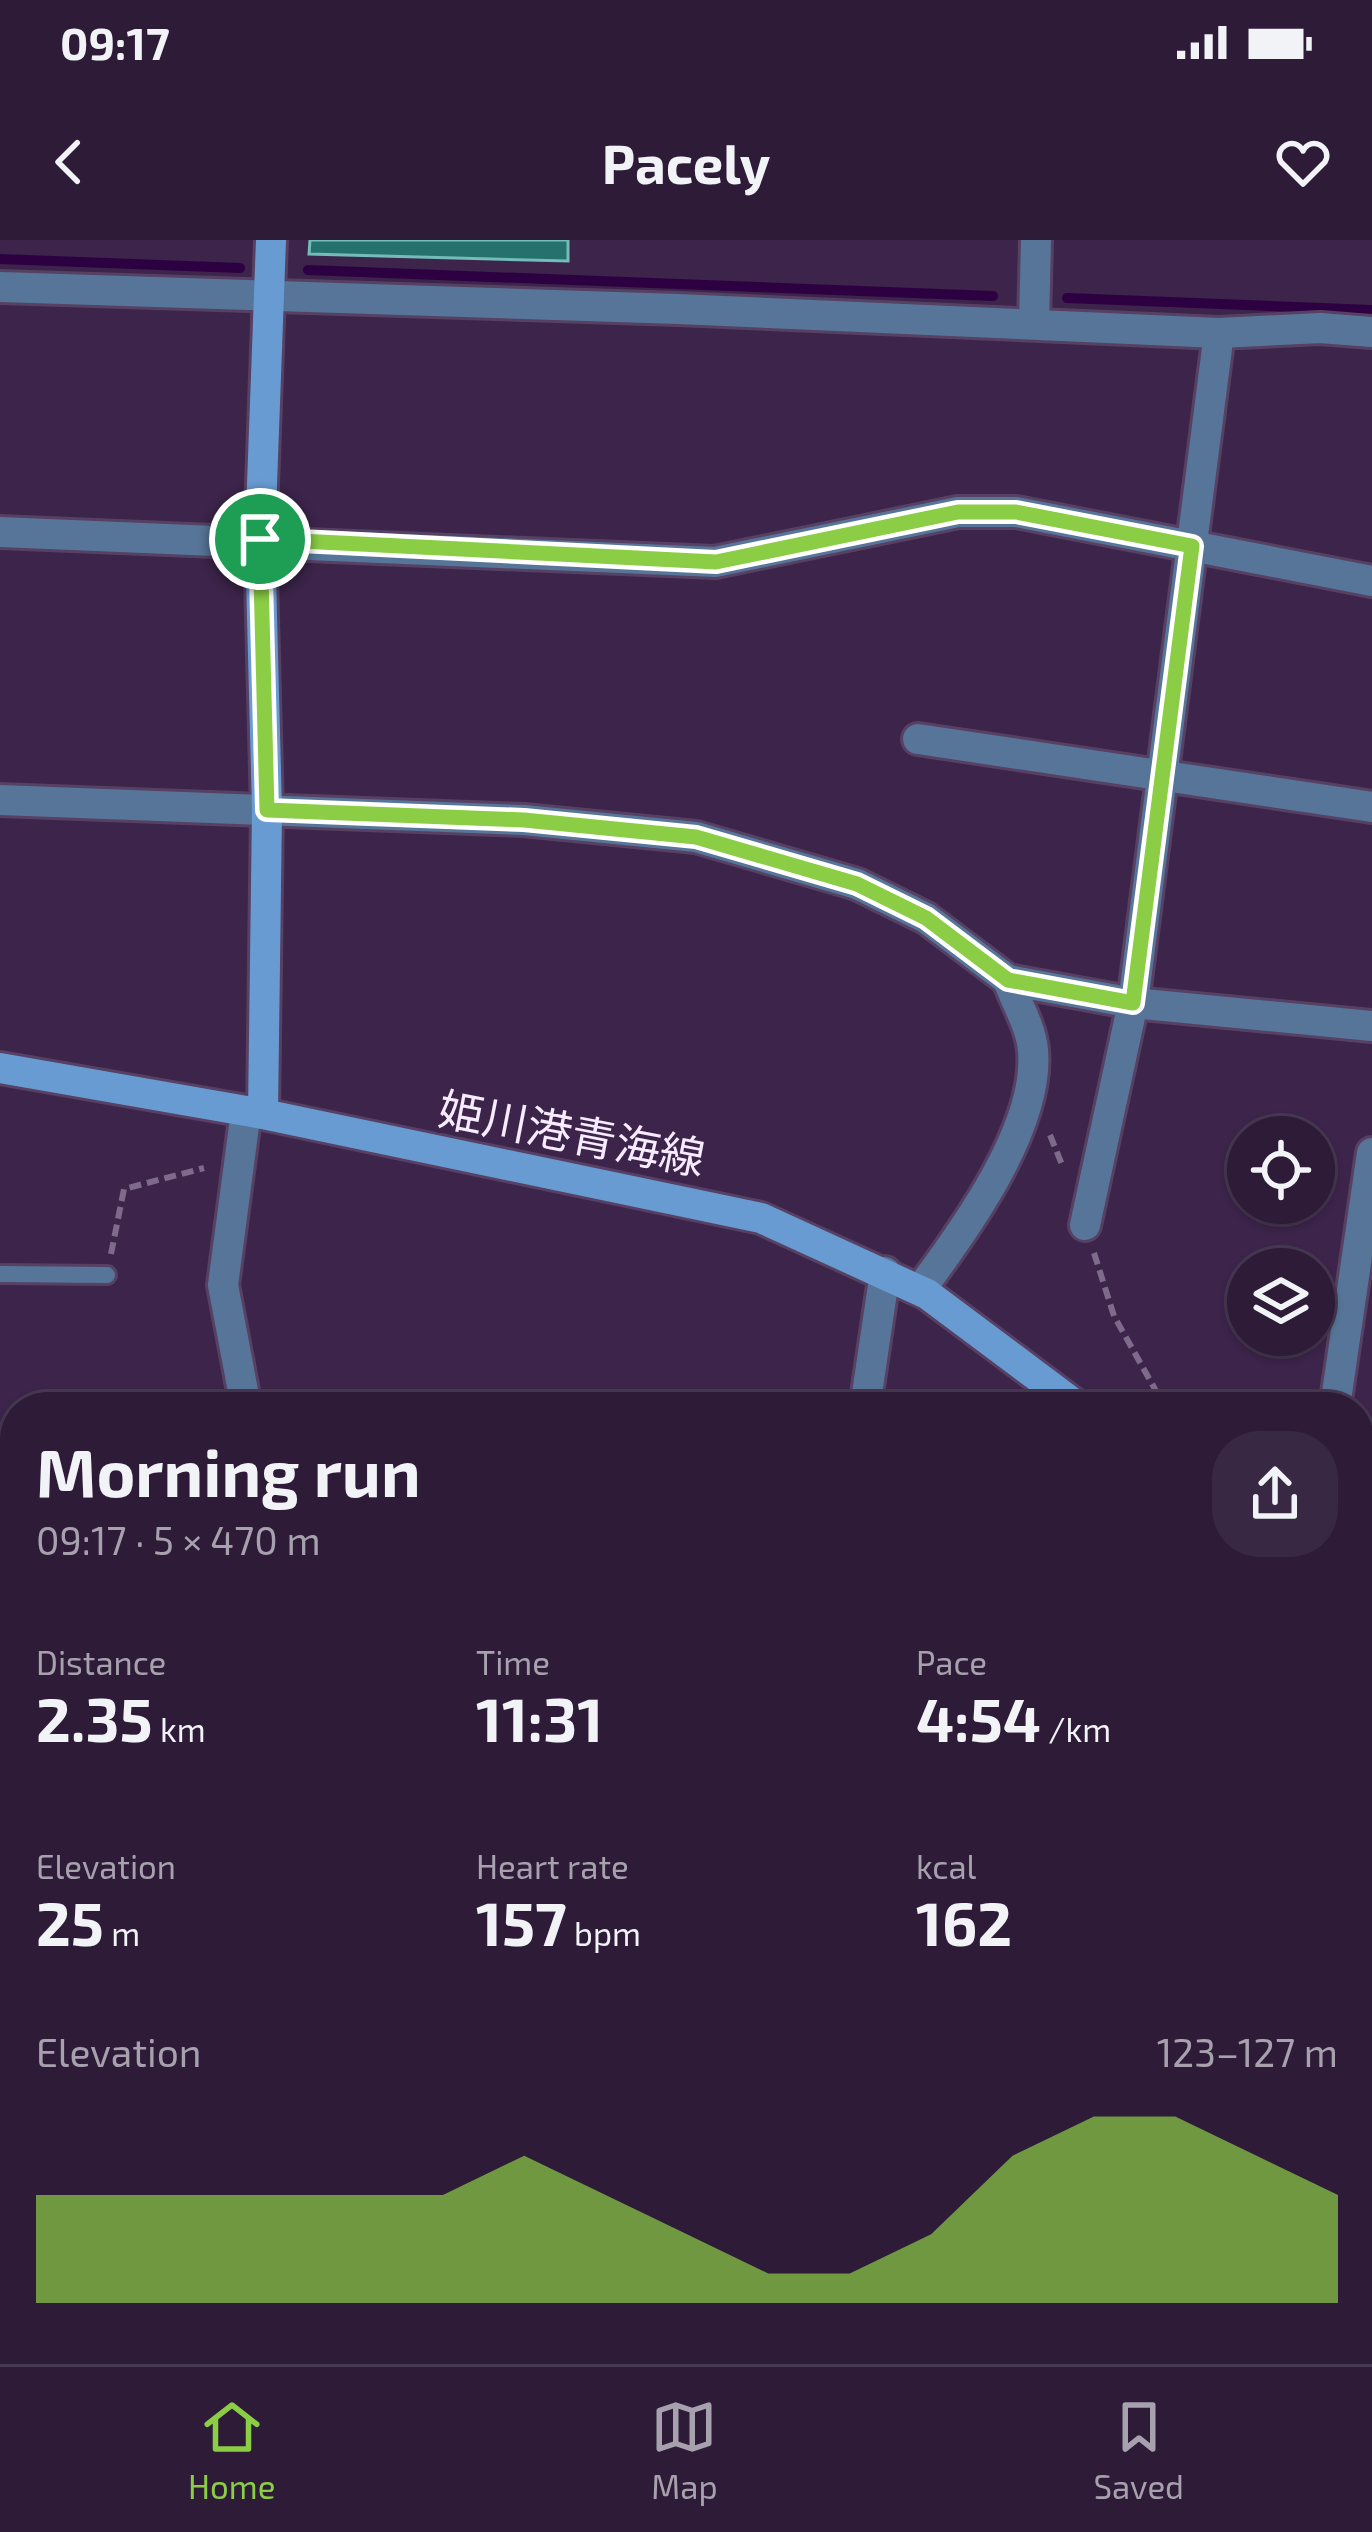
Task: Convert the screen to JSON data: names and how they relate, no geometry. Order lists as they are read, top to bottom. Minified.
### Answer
{"streets":{"main road":["姫川港青海線"]},"page":{"status":"09:17","header":"Pacely","heading":["Morning run","09:17 · 5 × 470 m"],"stats":[["Distance","2.35 km"],["Time","11:31"],["Pace","4:54 /km"],["Elevation","25 m"],["Heart rate","157 bpm"],["kcal","162"]],"chart":["Elevation","123–127 m"],"tabs":["Home","Map","Saved"]}}
